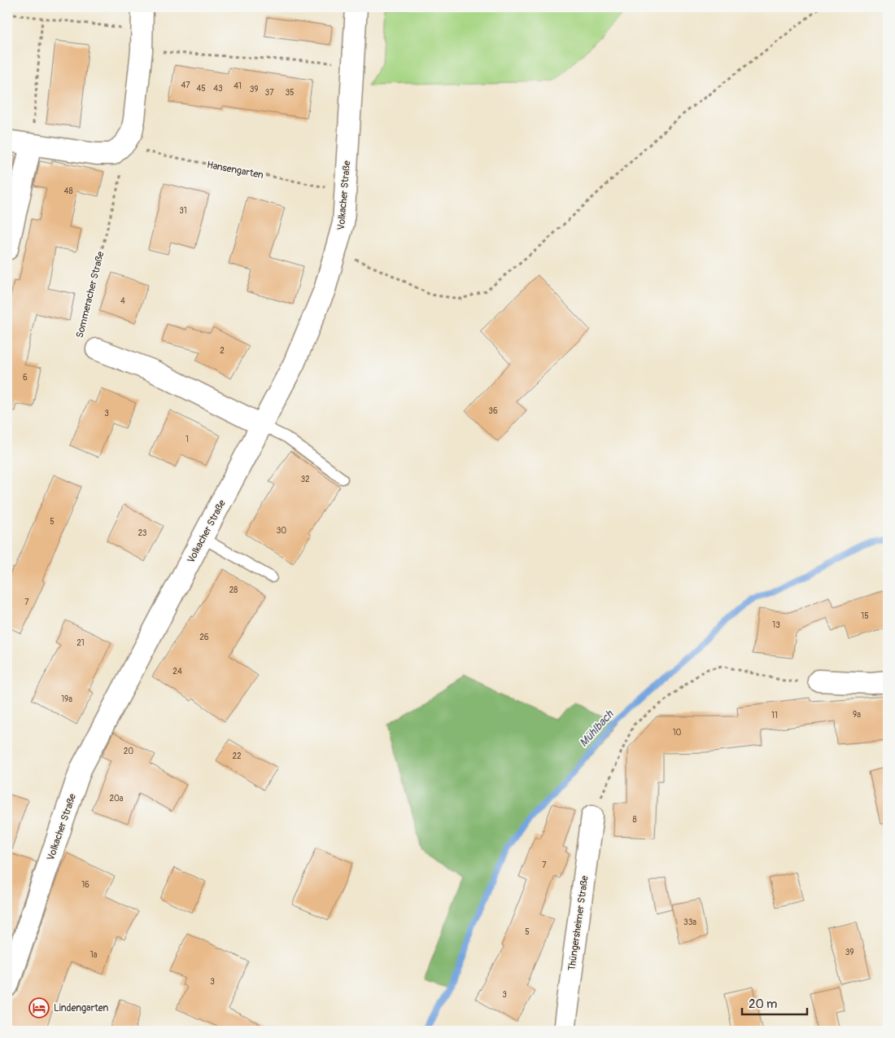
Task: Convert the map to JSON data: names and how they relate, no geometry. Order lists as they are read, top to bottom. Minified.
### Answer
{"streets":{"street":["Volkacher Straße","Thüngersheimer Straße"],"path":["Hansengarten","Sommeracher Straße"]},"crossings":[["Hansengarten","Volkacher Straße"],["Hansengarten","Sommeracher Straße"]],"water":["Mühlbach"],"places":{"hotel":["Lindengarten"]},"house_numbers":["47","41","45","43","39","37","35","48","31","4","2","6","36","3","1","32","5","30","23","28","7","15","13","26","21","24","19a","9a","11","10","20","22","20a","8","7","16","33a","5","39","1a","3","3"],"scale_bar":"20 m"}
